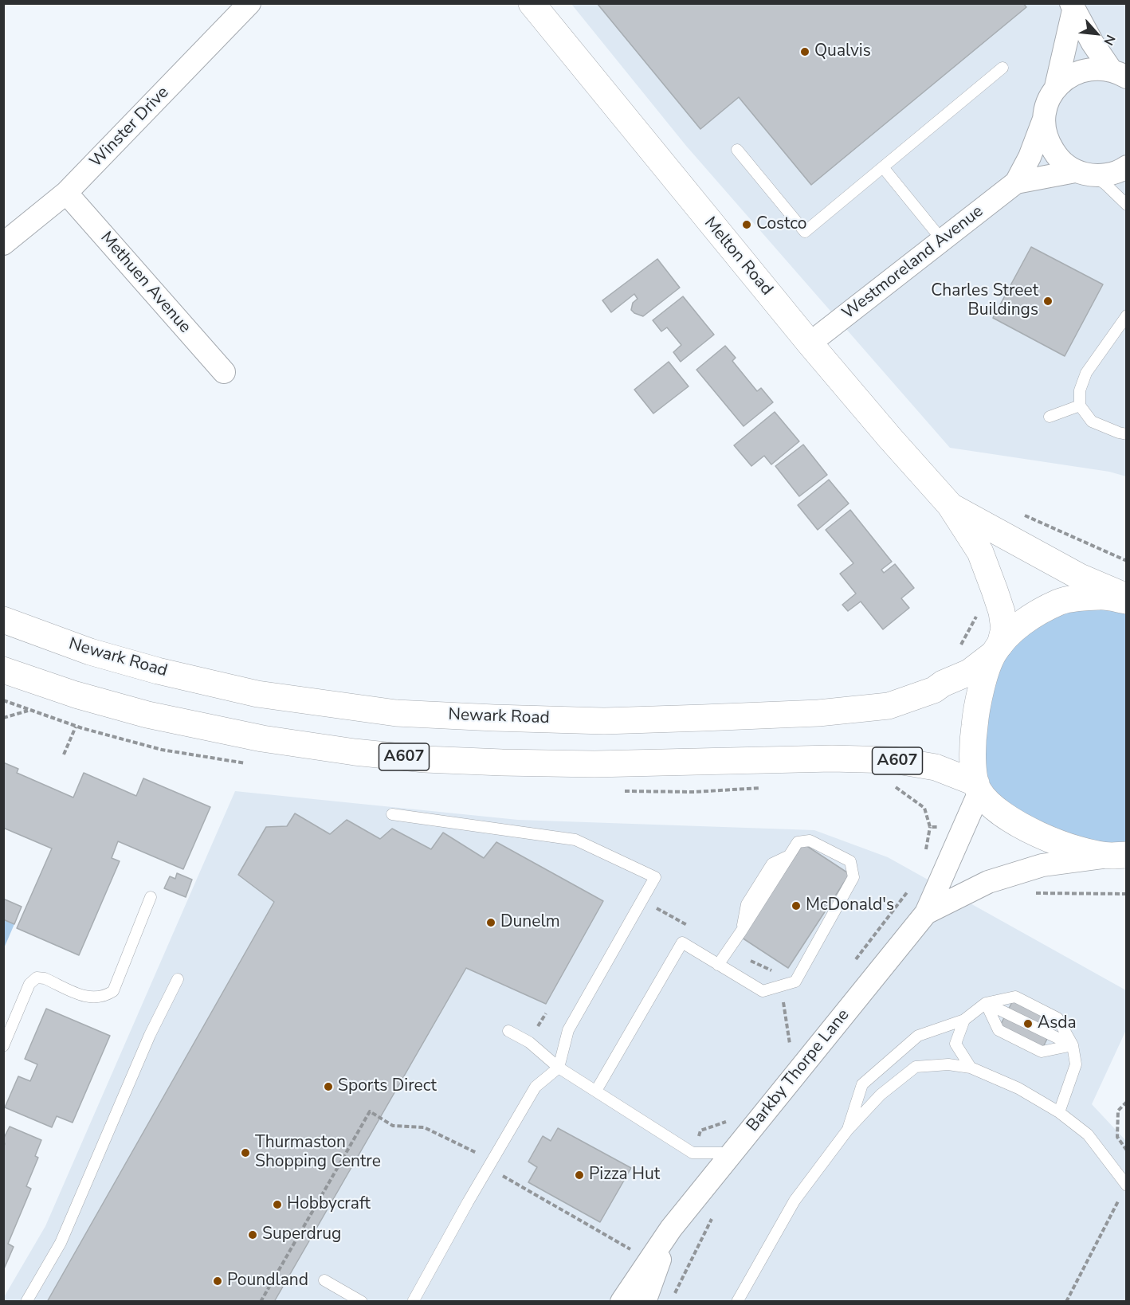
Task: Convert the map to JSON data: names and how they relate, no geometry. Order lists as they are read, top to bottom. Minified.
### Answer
{"streets":{"main road":["Melton Road","Newark Road","A607"],"street":["Winster Drive","Westmoreland Avenue","Methuen Avenue","Barkby Thorpe Lane"]},"crossings":[["Winster Drive","Methuen Avenue"],["Melton Road","Westmoreland Avenue"],["A607","Barkby Thorpe Lane"]],"places":["Qualvis","Costco","Charles Street Buildings","McDonald's","Dunelm","Asda","Sports Direct","Thurmaston Shopping Centre","Pizza Hut","Hobbycraft","Superdrug","Poundland"],"north":"bottom right"}
